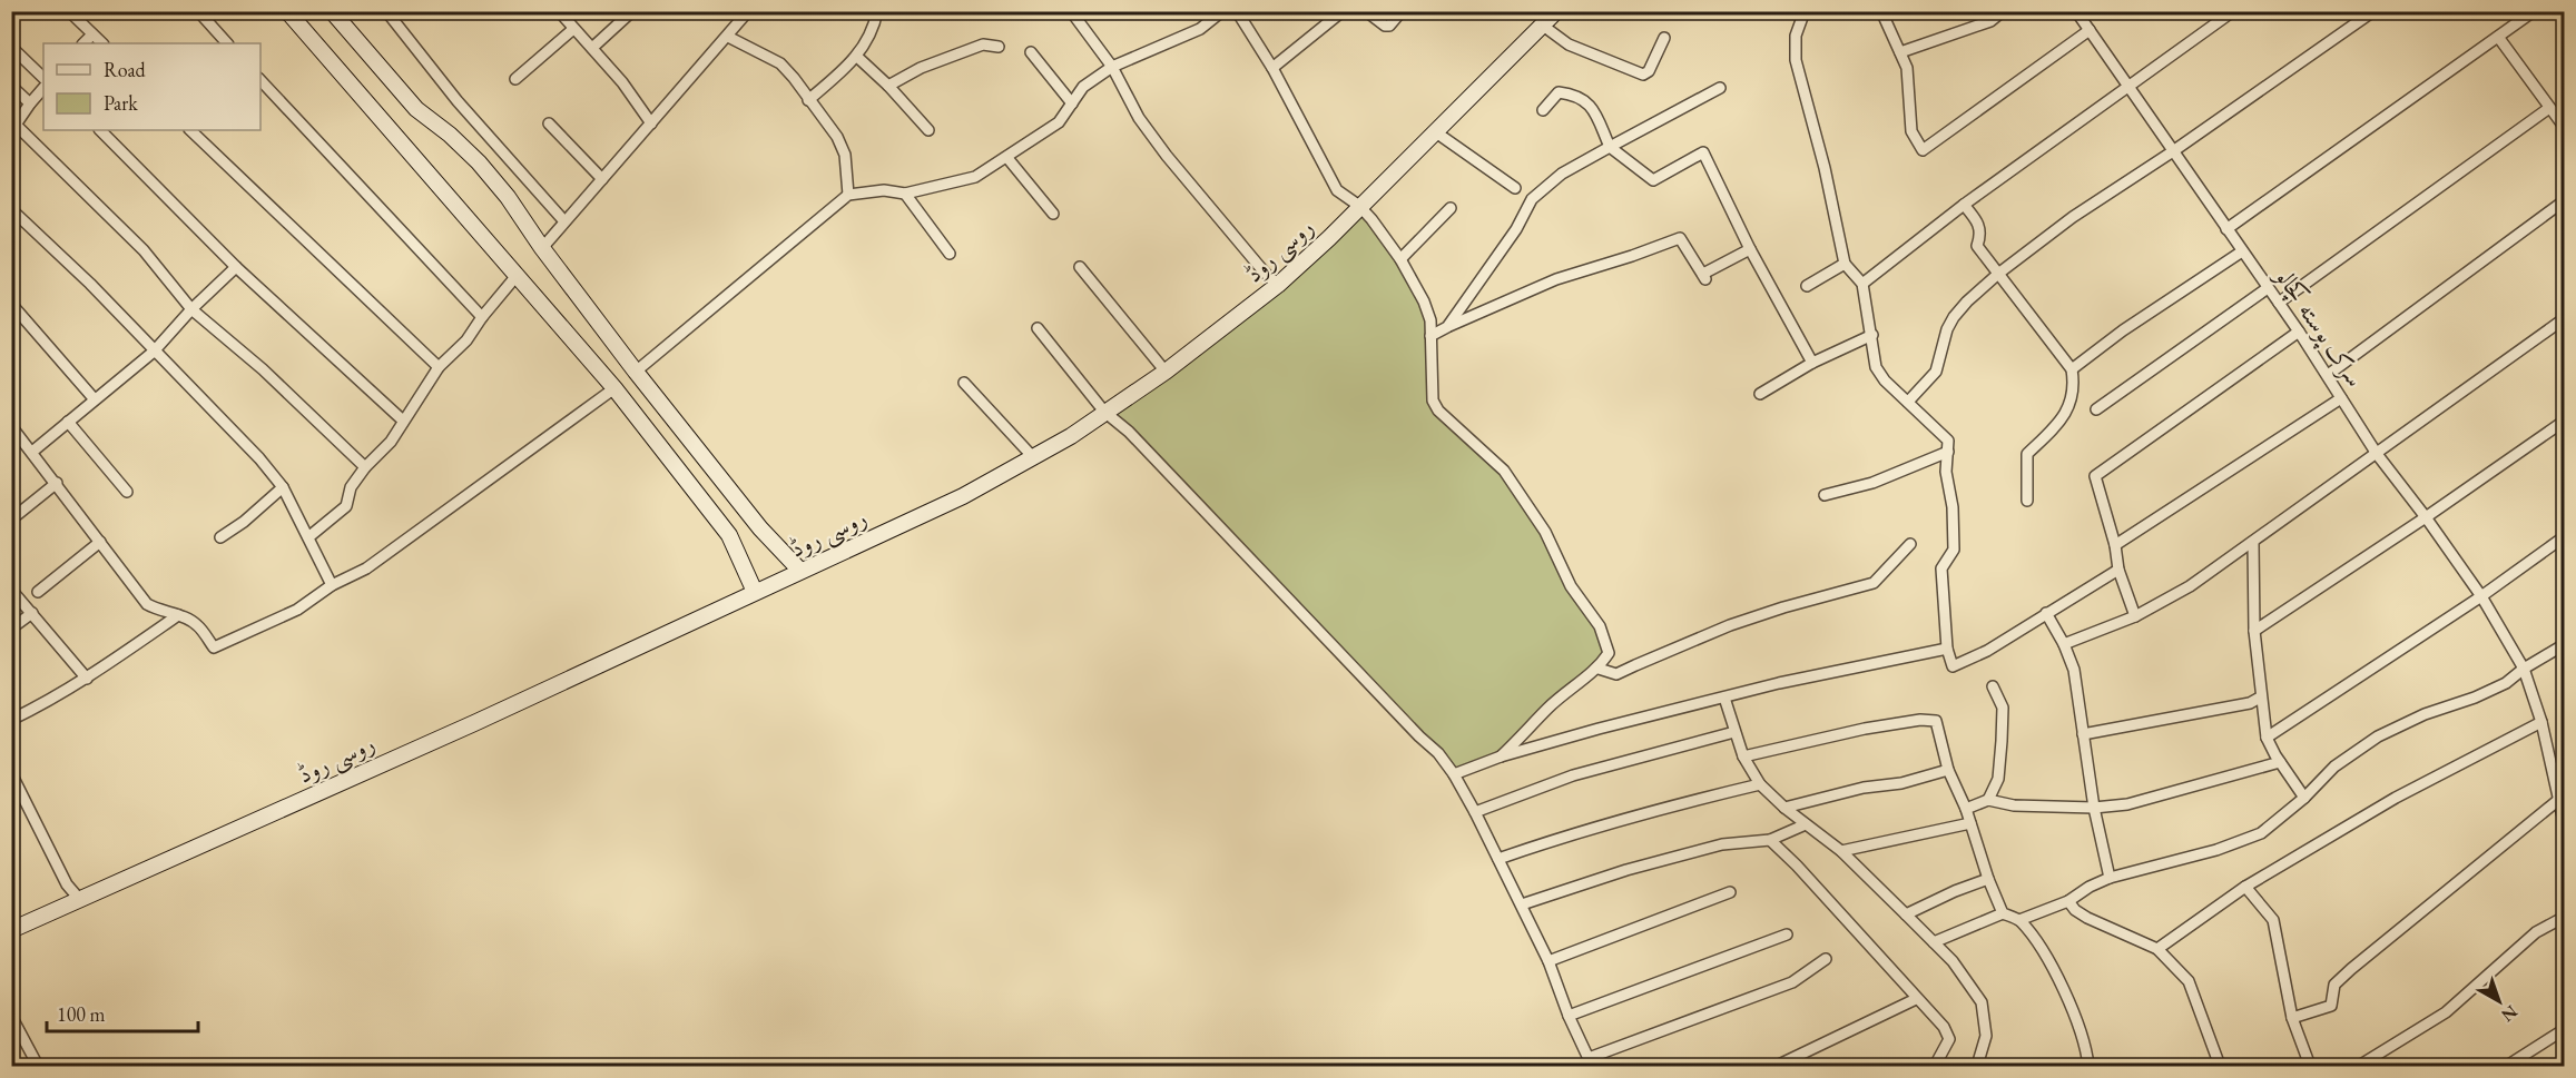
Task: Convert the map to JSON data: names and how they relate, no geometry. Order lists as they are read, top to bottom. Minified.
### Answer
{"streets":{"main road":["روسی روڈ"],"street":["سرک پوسته کچالو"]},"legend":["Road","Park"],"scale_bar":"100 m","north":"bottom right"}
